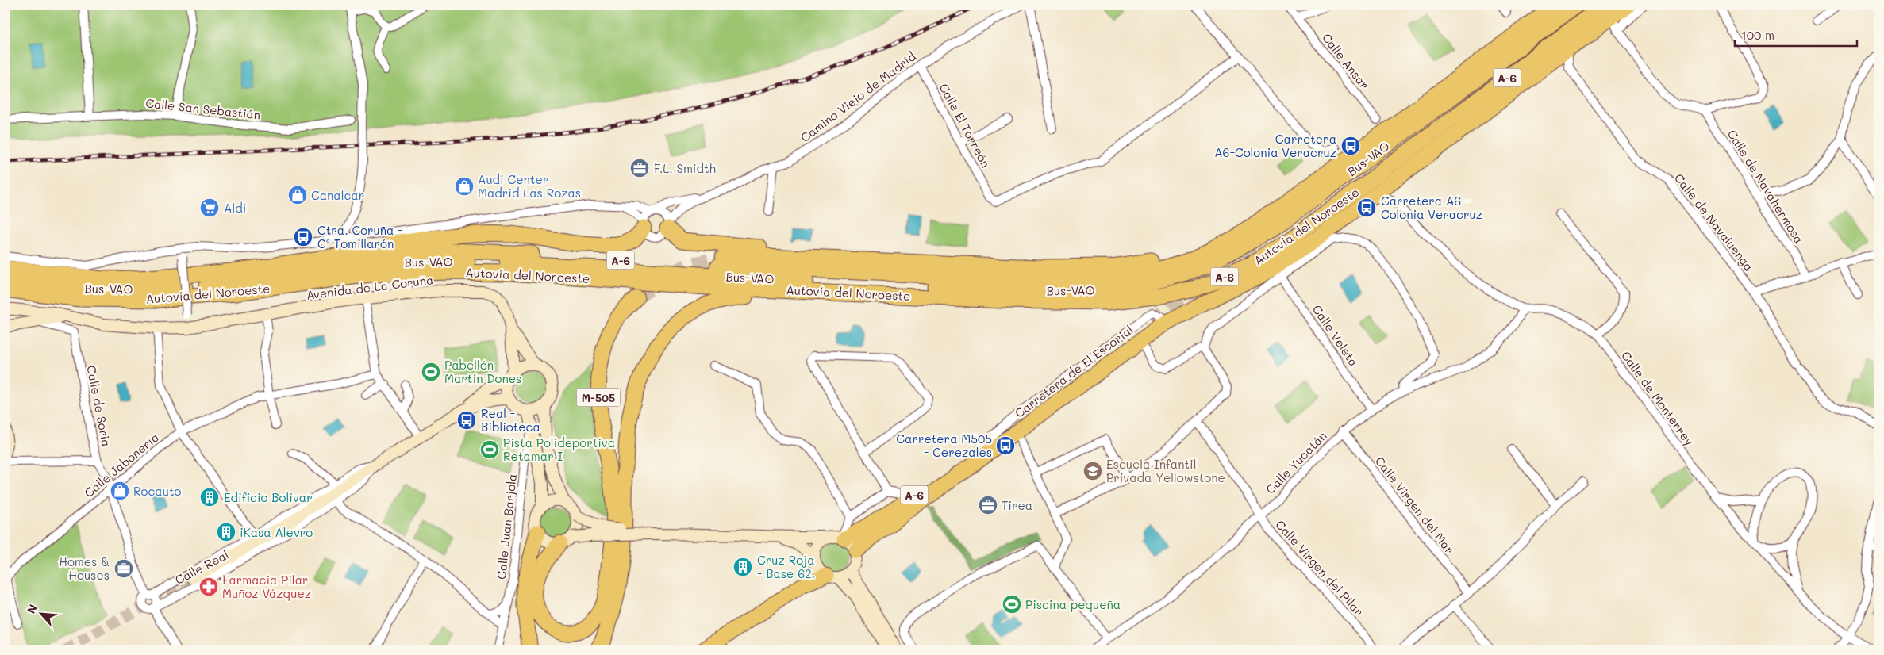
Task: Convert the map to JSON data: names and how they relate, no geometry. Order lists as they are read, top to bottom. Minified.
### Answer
{"streets":{"highway":["A-6","Bus-VAO","Autovía del Noroeste","M-505"],"street":["Calle Ansar","Camino Viejo de Madrid","Calle San Sebastián","Calle El Torreón","Calle de Navahermosa","Calle de Navaluenga","Avenida de La Coruña","Calle Veleta","Carretera de El Escorial","Calle de Monterrey","Calle de Soria","Calle Yucatán","Calle Jabonería","Calle Virgen del Mar","Calle Juan Barjola","Calle Real","Calle Virgen del Pilar"]},"crossings":[["A-6","Carretera de El Escorial"],["Camino Viejo de Madrid","Calle El Torreón"],["Avenida de La Coruña","Calle de Soria"],["Avenida de La Coruña","Calle Real"],["Calle Veleta","Calle Yucatán"],["Calle de Monterrey","Calle Yucatán"],["Calle de Soria","Calle Jabonería"],["Calle de Soria","Calle Real"],["Calle Yucatán","Calle Virgen del Mar"],["Calle Yucatán","Calle Virgen del Pilar"]],"places":{"bus stop":["Carretera A6-Colonia Veracruz","Carretera A6 - Colonia Veracruz","Ctra. Coruña - Cº Tomillarón","Real - Biblioteca","Carretera M505 - Cerezales"],"office":["F.L. Smidth","Tirea","Homes & Houses"],"shop":["Audi Center Madrid Las Rozas","Canalcar","Rocauto"],"supermarket":["Aldi"],"sports":["Pabellón Martín Dones","Pista Polideportiva Retamar I","Piscina pequeña"],"school or university":["Escuela Infantil Privada Yellowstone"],"building":["Edificio Bolívar","iKasa Alevro","Cruz Roja - Base 62."],"pharmacy":["Farmacia Pilar Muñoz Vázquez"]},"scale_bar":"100 m","north":"top left"}
